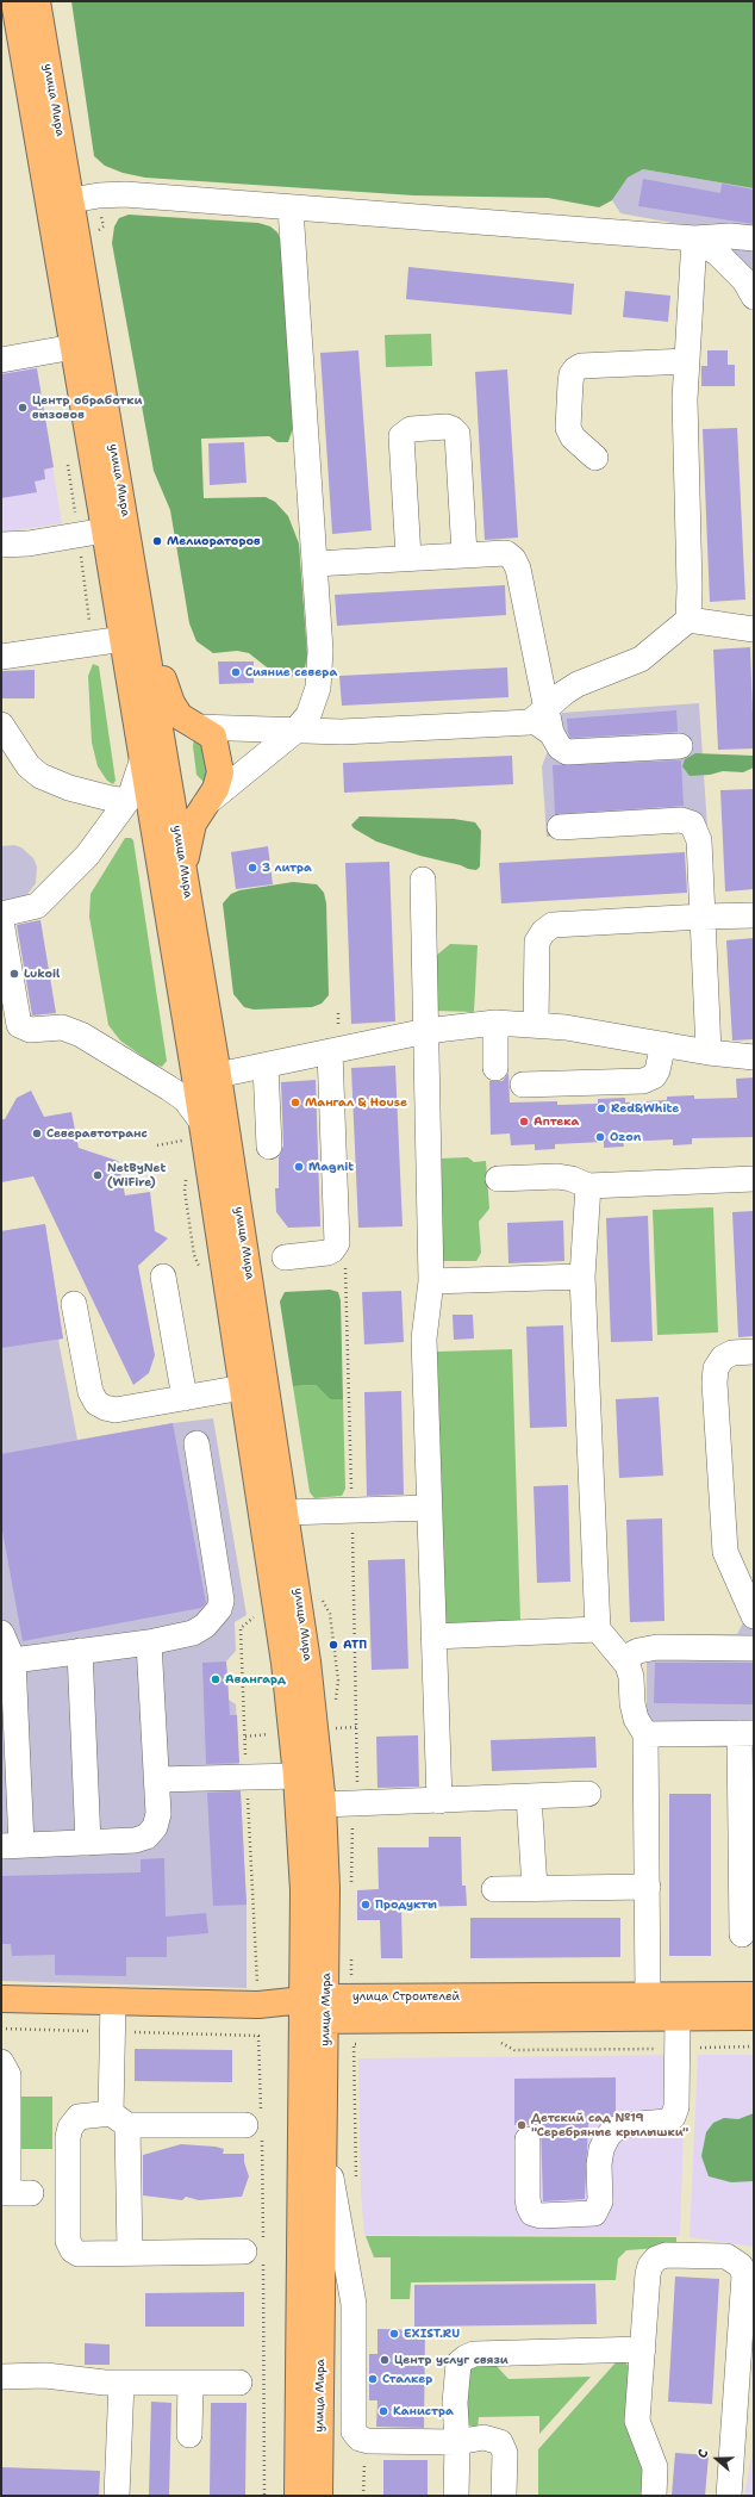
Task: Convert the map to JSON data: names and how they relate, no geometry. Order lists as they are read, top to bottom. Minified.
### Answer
{"streets":{"main road":["улица Мира","улица Строителей"]},"crossings":[["улица Мира","улица Строителей"]],"places":["Центр обработки вызовов","Мелиораторов","Сияние севера","3 литра","Lukoil","Мангал & House","Red&White","Аптека","Северавтотранс","Ozon","Magnit","NetByNet (WiFire)","АТП","Авангард","Продукты","Детский сад №19 \"Серебряные крылышки\"","EXIST.RU","Центр услуг связи","Сталкер","Канистра"],"north":"left"}
